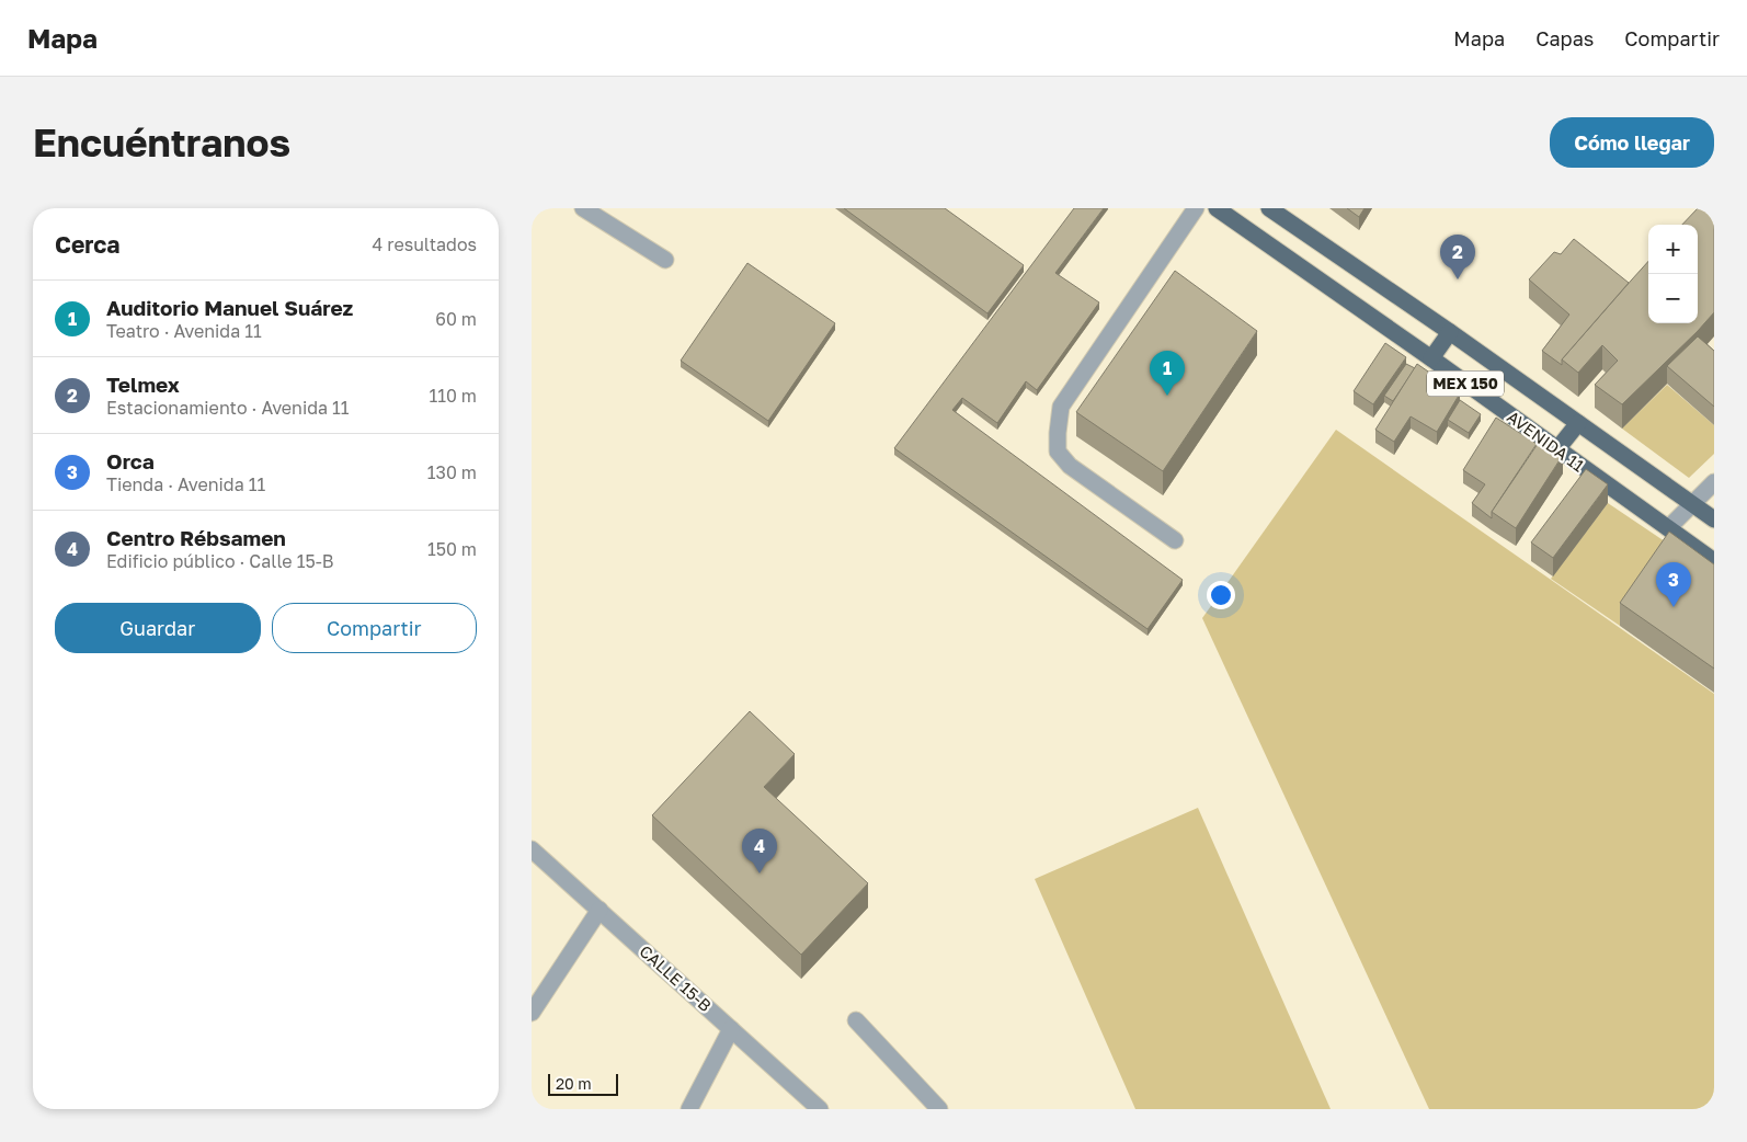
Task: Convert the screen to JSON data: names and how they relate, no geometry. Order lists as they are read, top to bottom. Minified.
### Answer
{"streets":{"main road":["MEX 150","AVENIDA 11"],"street":["CALLE 15-B"]},"scale_bar":"20 m","page":{"header":"Mapa","nav":["Mapa","Capas","Compartir"],"buttons":["Cómo llegar",["Guardar","Compartir"]],"title":"Encuéntranos","heading":["Cerca","4 resultados"],"map_buttons":["+","−"],"pins":["2","1","3","4"],"list":[{"mark":"1","name":"Auditorio Manuel Suárez","note":"Teatro · Avenida 11","value":"60 m"},{"mark":"2","name":"Telmex","note":"Estacionamiento · Avenida 11","value":"110 m"},{"mark":"3","name":"Orca","note":"Tienda · Avenida 11","value":"130 m"},{"mark":"4","name":"Centro Rébsamen","note":"Edificio público · Calle 15-B","value":"150 m"}],"scale":"20 m"}}
